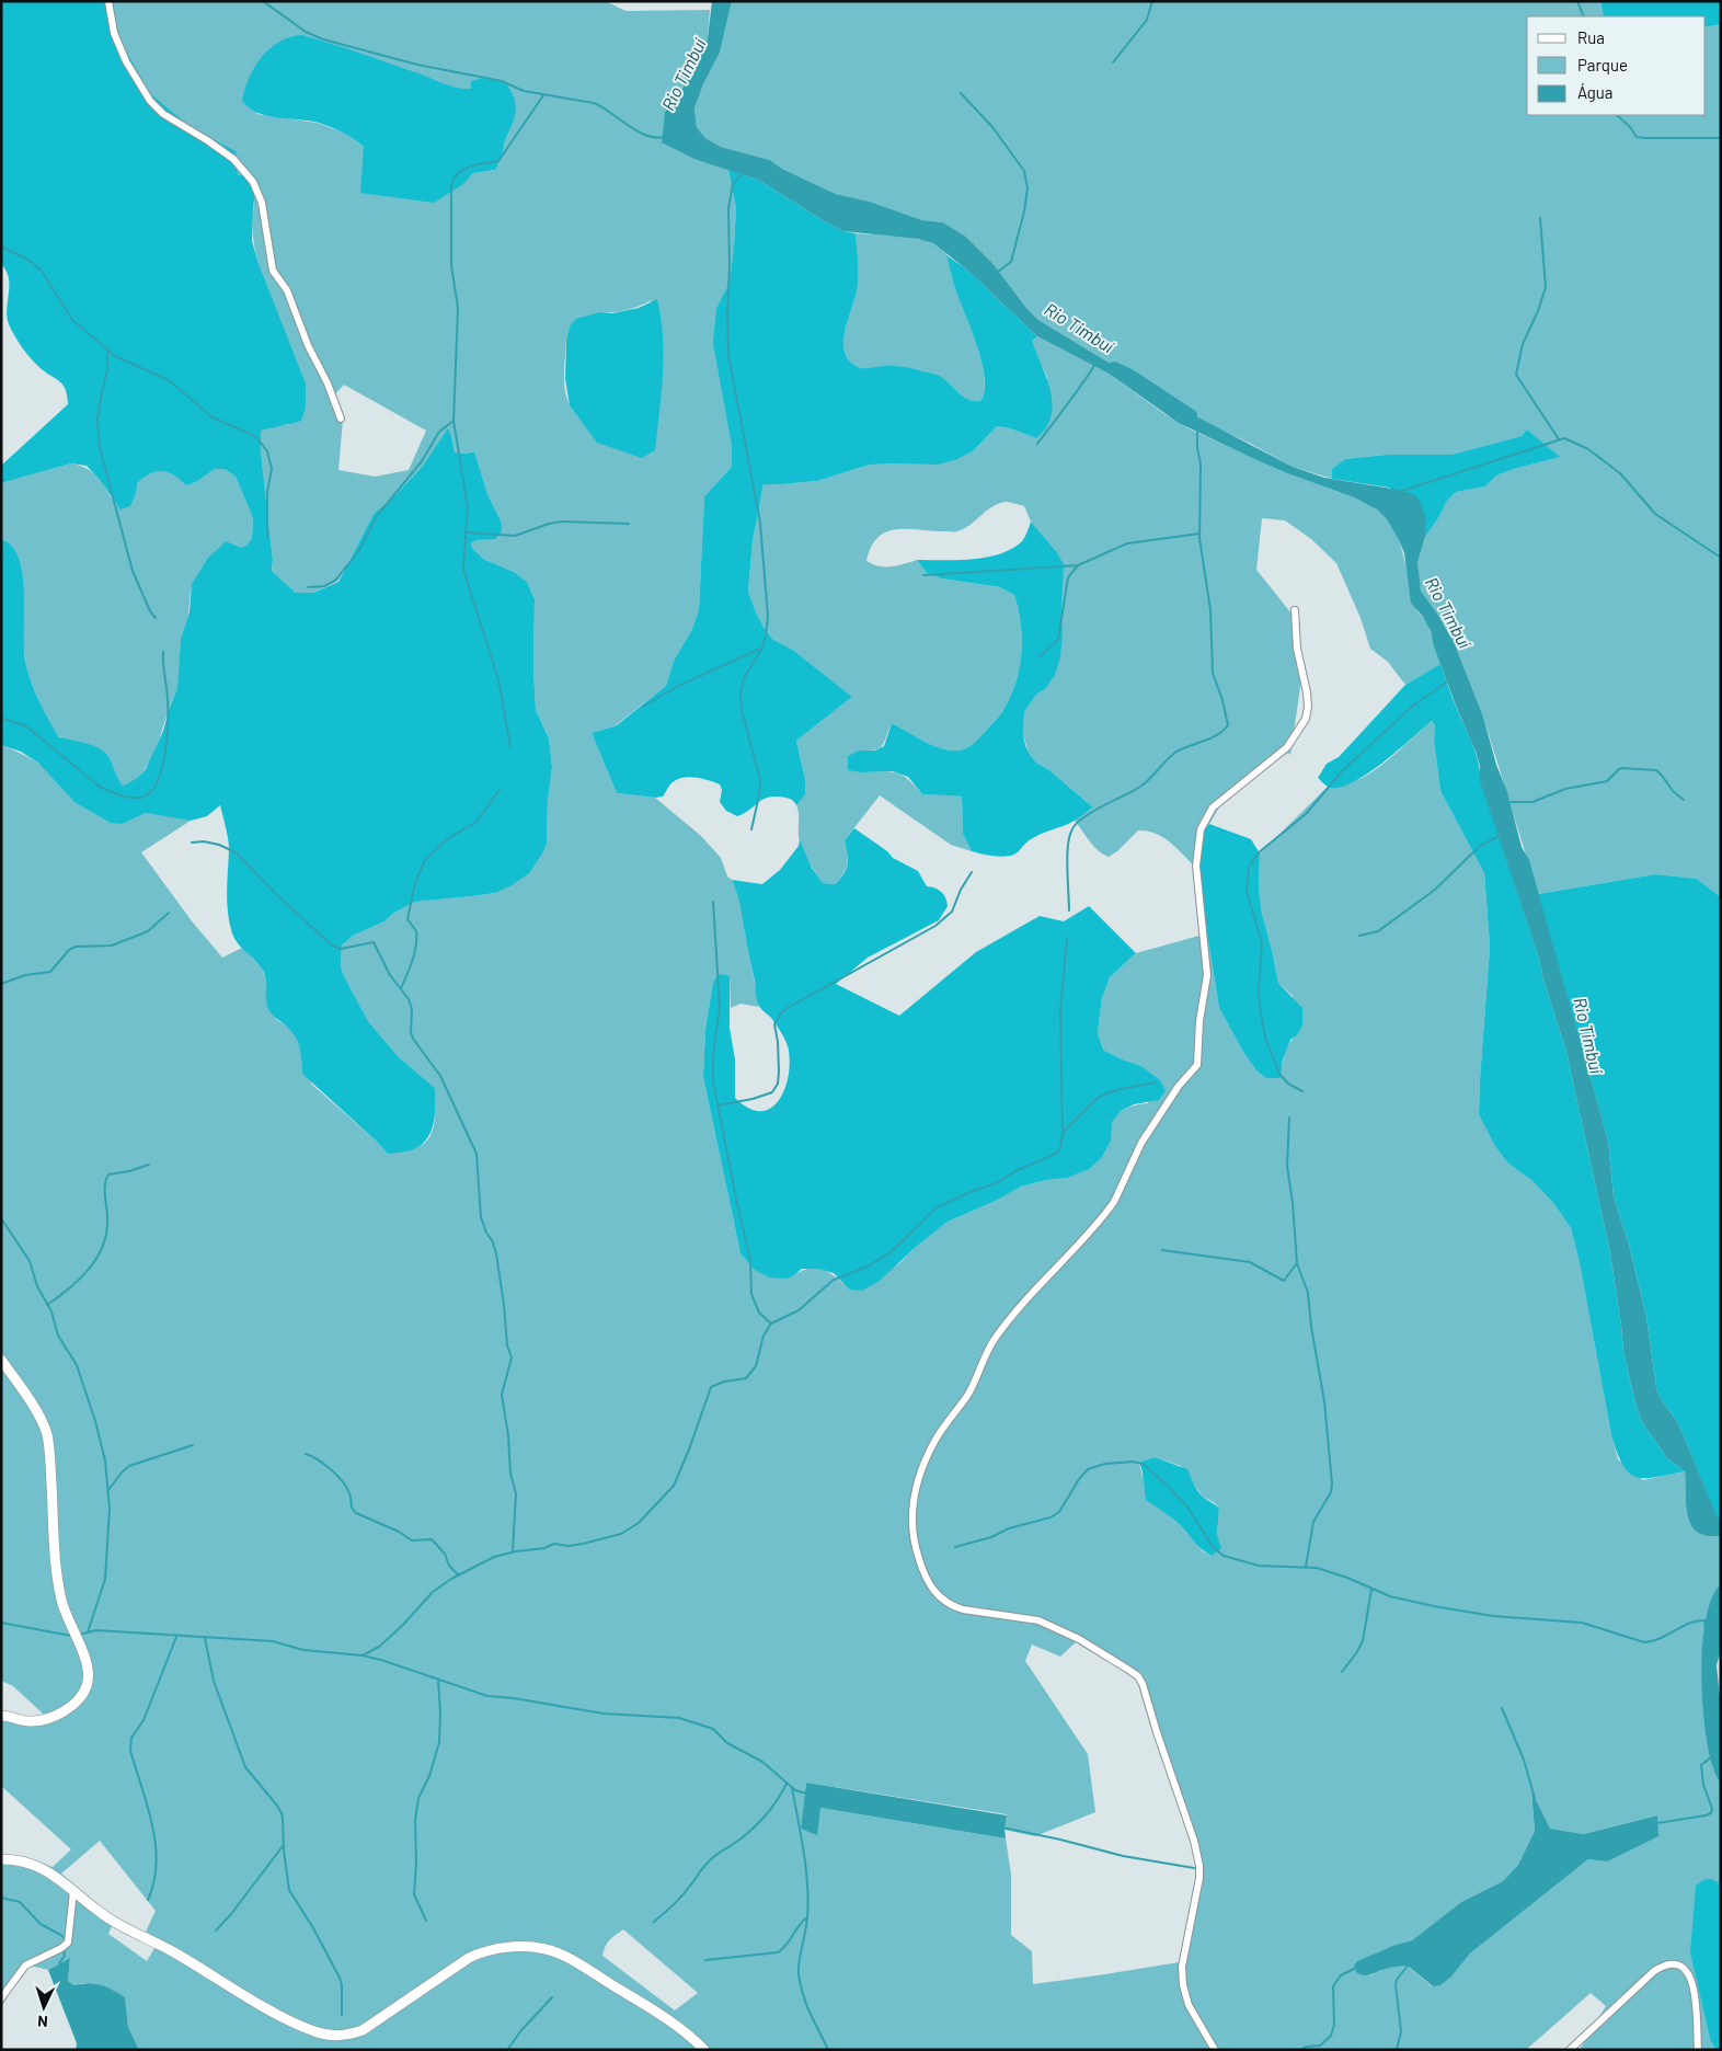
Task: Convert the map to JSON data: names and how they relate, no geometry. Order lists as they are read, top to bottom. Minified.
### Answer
{"water":["Rio Timbuí"],"legend":["Rua","Parque","Água"],"north":"bottom"}
